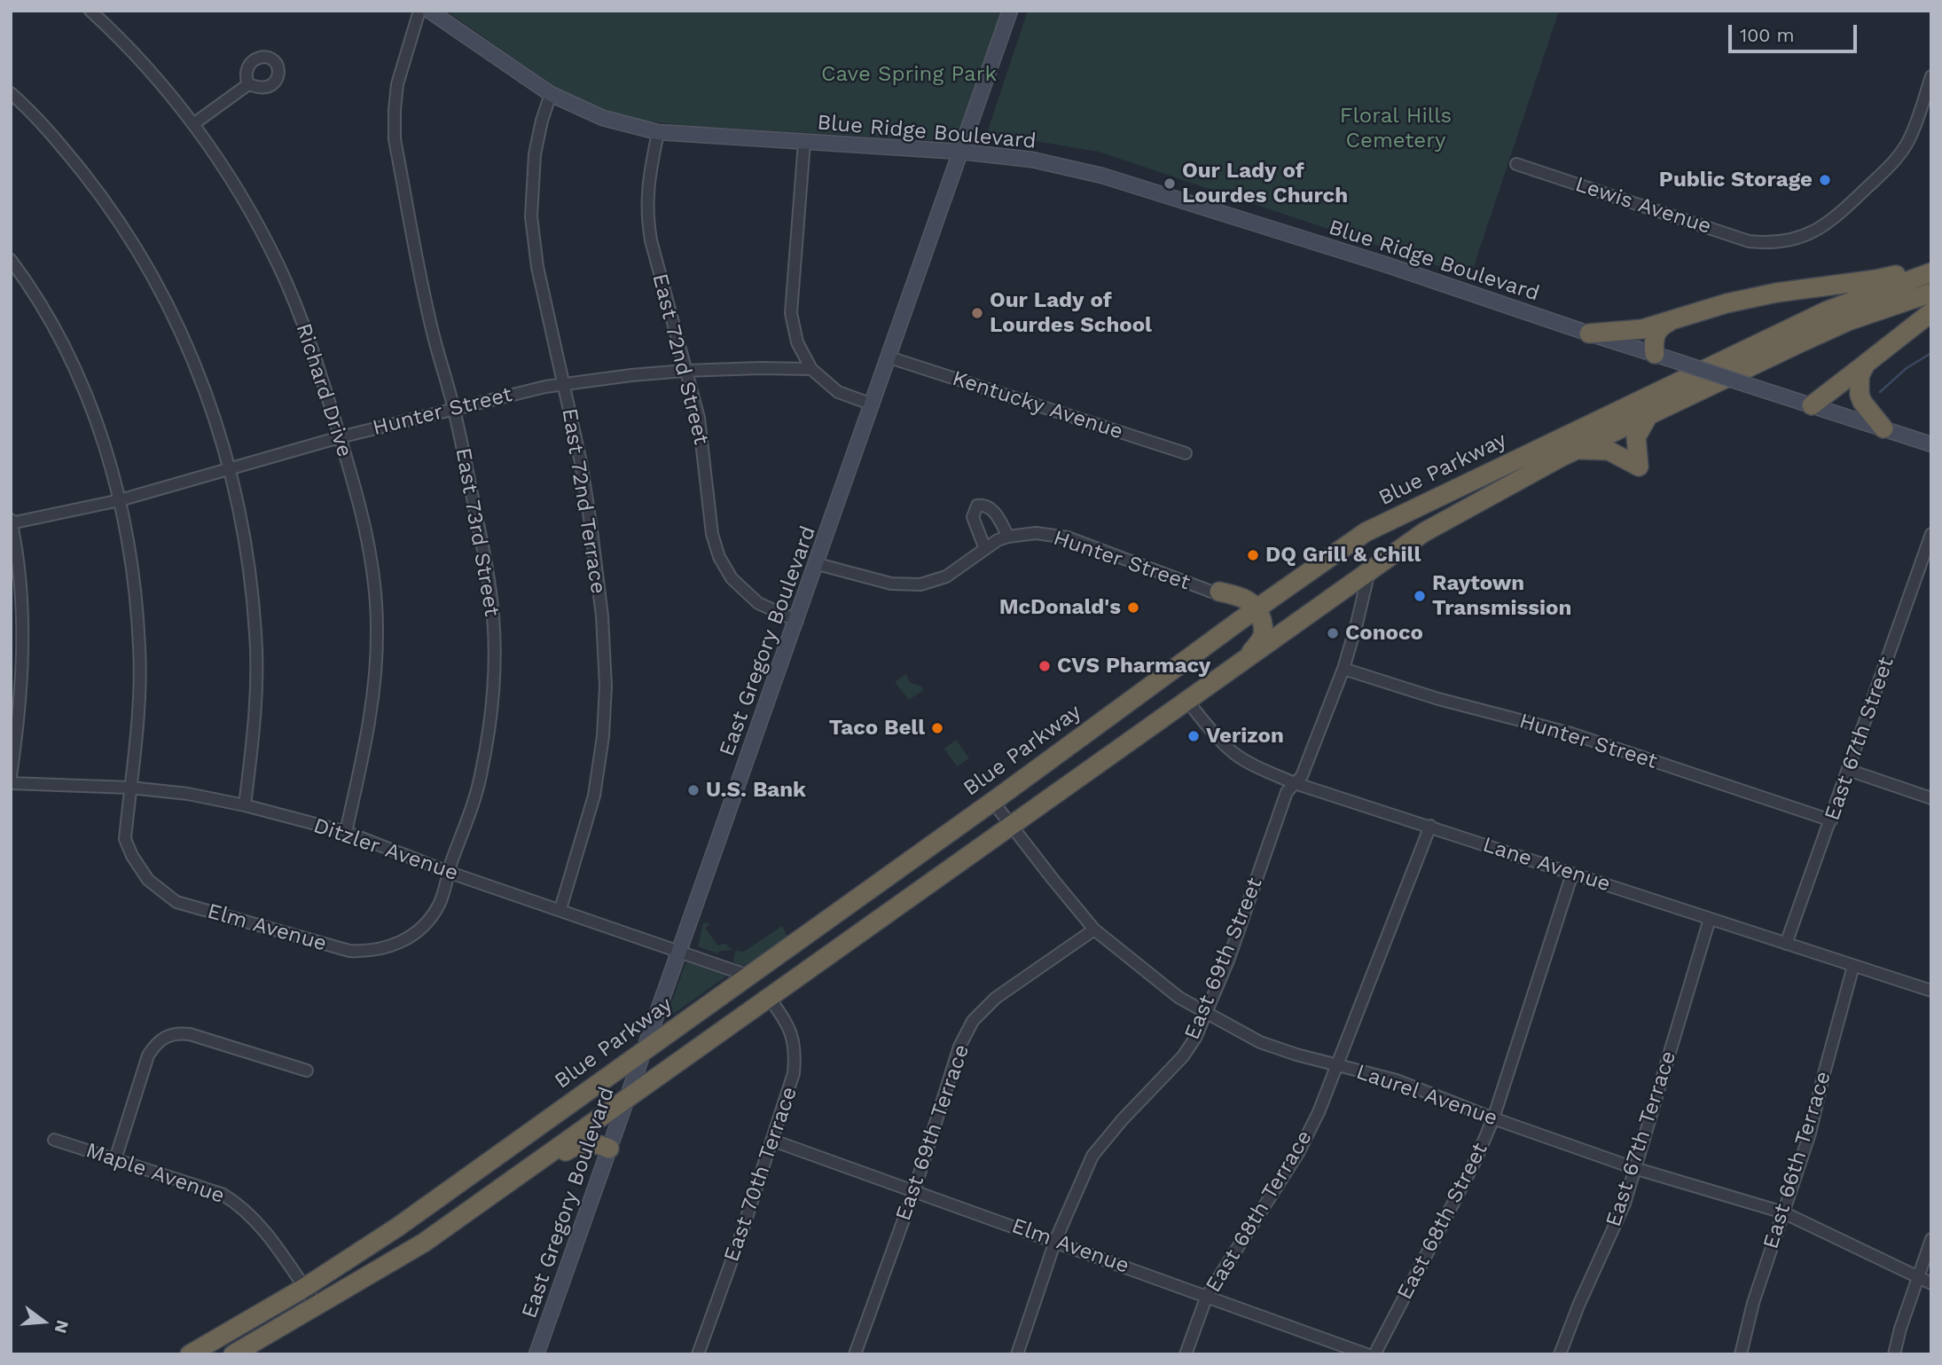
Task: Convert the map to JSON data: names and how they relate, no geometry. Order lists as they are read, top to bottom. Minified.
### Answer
{"streets":{"highway":["Blue Parkway"],"main road":["Blue Ridge Boulevard","East Gregory Boulevard"],"street":["Lewis Avenue","East 72nd Street","Richard Drive","Kentucky Avenue","Hunter Street","East 72nd Terrace","East 73rd Street","East 67th Street","Ditzler Avenue","Lane Avenue","Elm Avenue","East 69th Street","Laurel Avenue","East 69th Terrace","East 67th Terrace","East 66th Terrace","Maple Avenue","East 70th Terrace","East 68th Terrace","East 68th Street"]},"crossings":[["Blue Ridge Boulevard","East 72nd Street"],["Blue Ridge Boulevard","East 72nd Terrace"],["Blue Ridge Boulevard","East Gregory Boulevard"],["East 72nd Street","Hunter Street"],["East 72nd Street","East Gregory Boulevard"],["Richard Drive","Hunter Street"],["Richard Drive","Ditzler Avenue"],["Kentucky Avenue","East Gregory Boulevard"],["Hunter Street","East 72nd Terrace"],["Hunter Street","East 73rd Street"],["Hunter Street","East Gregory Boulevard"],["Hunter Street","East 67th Street"],["Hunter Street","Elm Avenue"],["Hunter Street","East 69th Street"],["Blue Parkway","East Gregory Boulevard"],["Blue Parkway","Ditzler Avenue"],["Blue Parkway","Lane Avenue"],["Blue Parkway","East 69th Street"],["Blue Parkway","Laurel Avenue"],["Blue Parkway","Maple Avenue"],["Blue Parkway","East 70th Terrace"],["East 72nd Terrace","Ditzler Avenue"],["East 73rd Street","Ditzler Avenue"],["East 73rd Street","Elm Avenue"],["East Gregory Boulevard","Ditzler Avenue"],["East 67th Street","Lane Avenue"],["Ditzler Avenue","Elm Avenue"],["Lane Avenue","East 69th Street"],["Lane Avenue","East 67th Terrace"],["Lane Avenue","East 66th Terrace"],["Lane Avenue","East 68th Terrace"],["Lane Avenue","East 68th Street"],["Elm Avenue","East 69th Street"],["Elm Avenue","East 69th Terrace"],["Elm Avenue","East 70th Terrace"],["Elm Avenue","East 68th Terrace"],["East 69th Street","Laurel Avenue"],["Laurel Avenue","East 69th Terrace"],["Laurel Avenue","East 67th Terrace"],["Laurel Avenue","East 66th Terrace"],["Laurel Avenue","East 68th Terrace"],["Laurel Avenue","East 68th Street"]],"parks":["Cave Spring Park","Floral Hills Cemetery"],"places":["Public Storage","Our Lady of Lourdes Church","Our Lady of Lourdes School","DQ Grill & Chill","Raytown Transmission","McDonald's","Conoco","CVS Pharmacy","Taco Bell","Verizon","U.S. Bank"],"scale_bar":"100 m","north":"right"}
